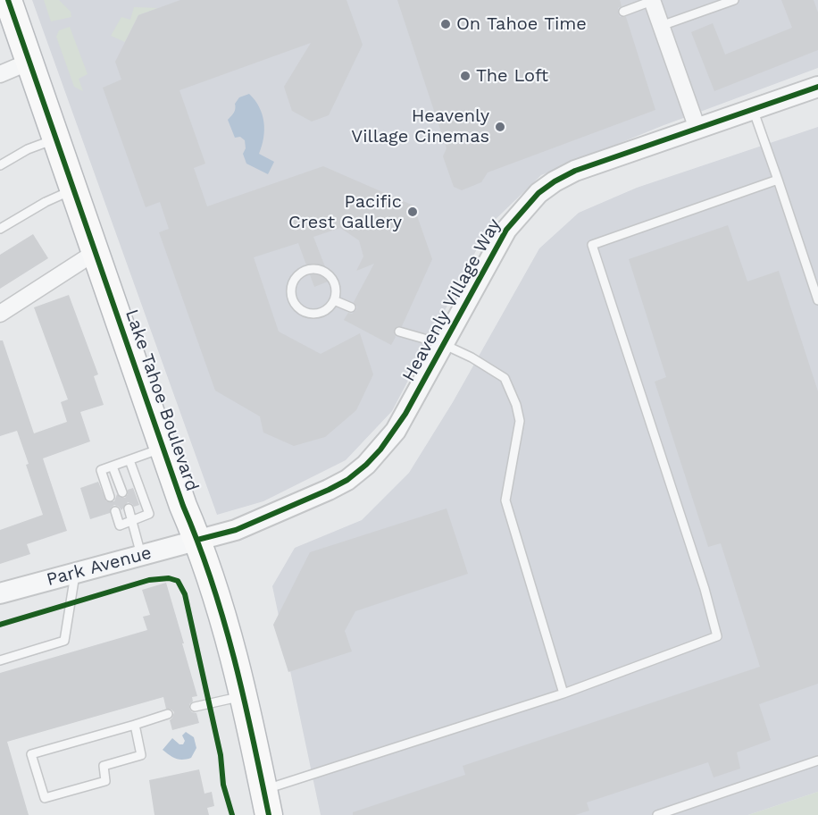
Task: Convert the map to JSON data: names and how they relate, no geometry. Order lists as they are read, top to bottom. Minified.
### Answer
{"streets":{"highway":["Lake Tahoe Boulevard"],"street":["Heavenly Village Way","Park Avenue"]},"crossings":[["Heavenly Village Way","Lake Tahoe Boulevard"],["Heavenly Village Way","Park Avenue"],["Lake Tahoe Boulevard","Park Avenue"]],"places":["On Tahoe Time","The Loft","Heavenly Village Cinemas","Pacific Crest Gallery"]}
